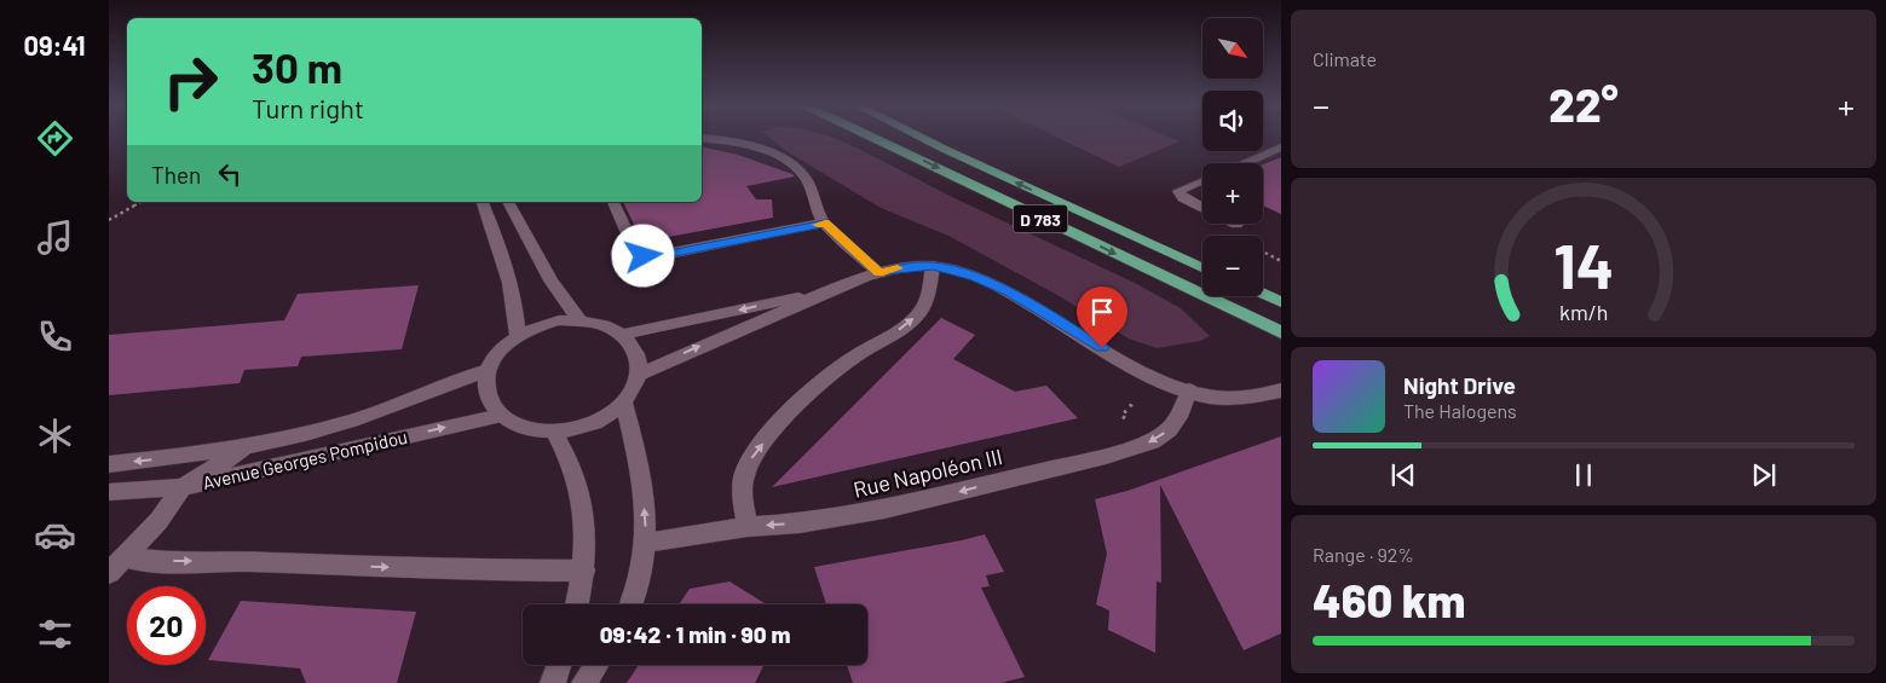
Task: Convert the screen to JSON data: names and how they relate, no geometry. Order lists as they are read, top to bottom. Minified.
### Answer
{"streets":{"main road":["D 783"],"street":["Avenue Georges Pompidou","Rue Napoléon III"]},"one_way":["Rue Napoléon III"],"north":"bottom right","page":{"tabs":"09:41","tile":["Climate",["Range · 92%","460 km"]],"map_buttons":["+","−"],"turn":["30 m","Turn right"],"heat":["−","22°","+"],"then":"Then","song":["Night Drive","The Halogens"],"limit":"20","trip":"09:42 · 1 min · 90 m","gauge":["14","km/h"]}}
